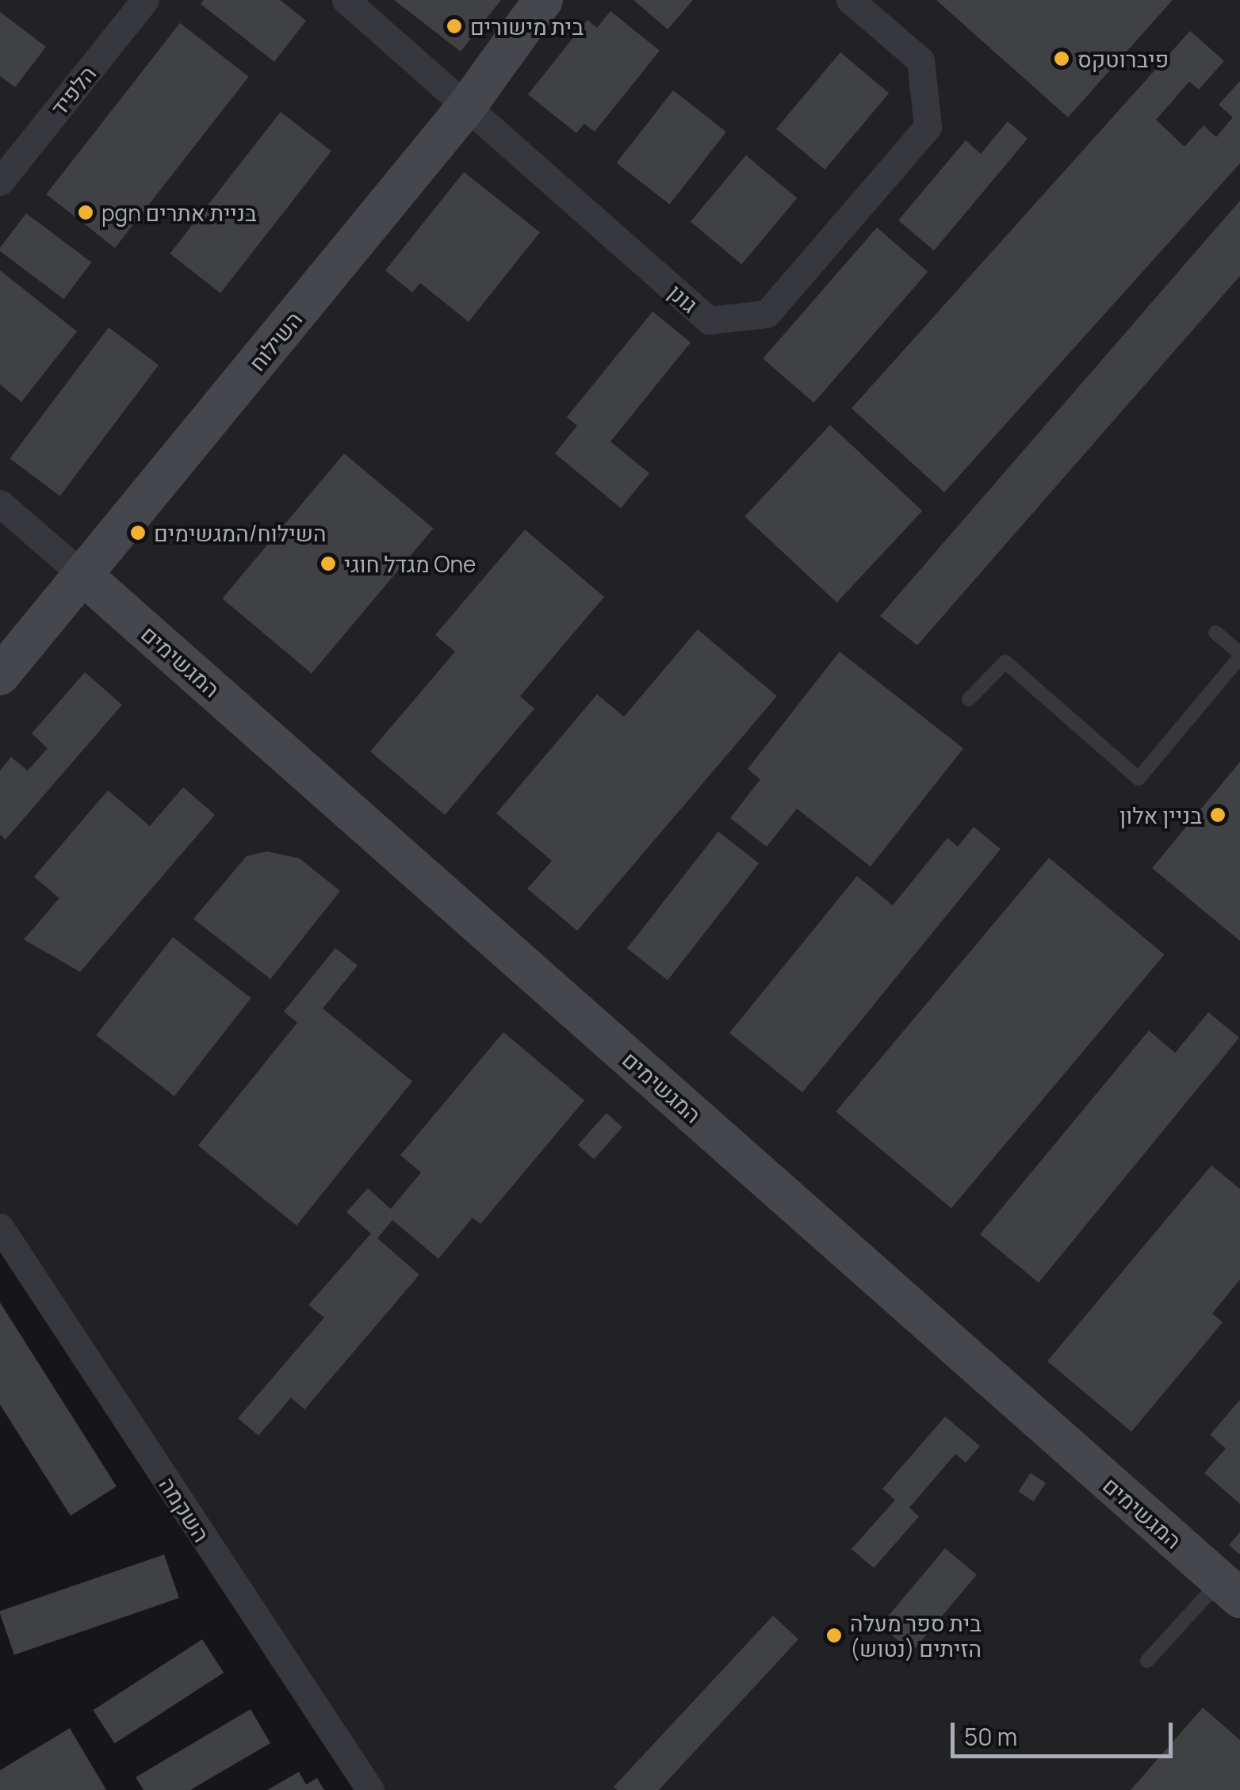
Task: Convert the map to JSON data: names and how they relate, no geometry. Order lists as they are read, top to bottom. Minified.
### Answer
{"streets":{"street":["הלפיד","גונן","השילוח","המגשימים","השקמה"]},"crossings":[["גונן","השילוח"],["השילוח","המגשימים"]],"places":["בית מישורים","פיברוטקס","pgn בניית אתרים","השילוח/המגשימים","מגדל חוגי One","בניין אלון","בית ספר מעלה הזיתים (נטוש)"],"scale_bar":"50 m"}
